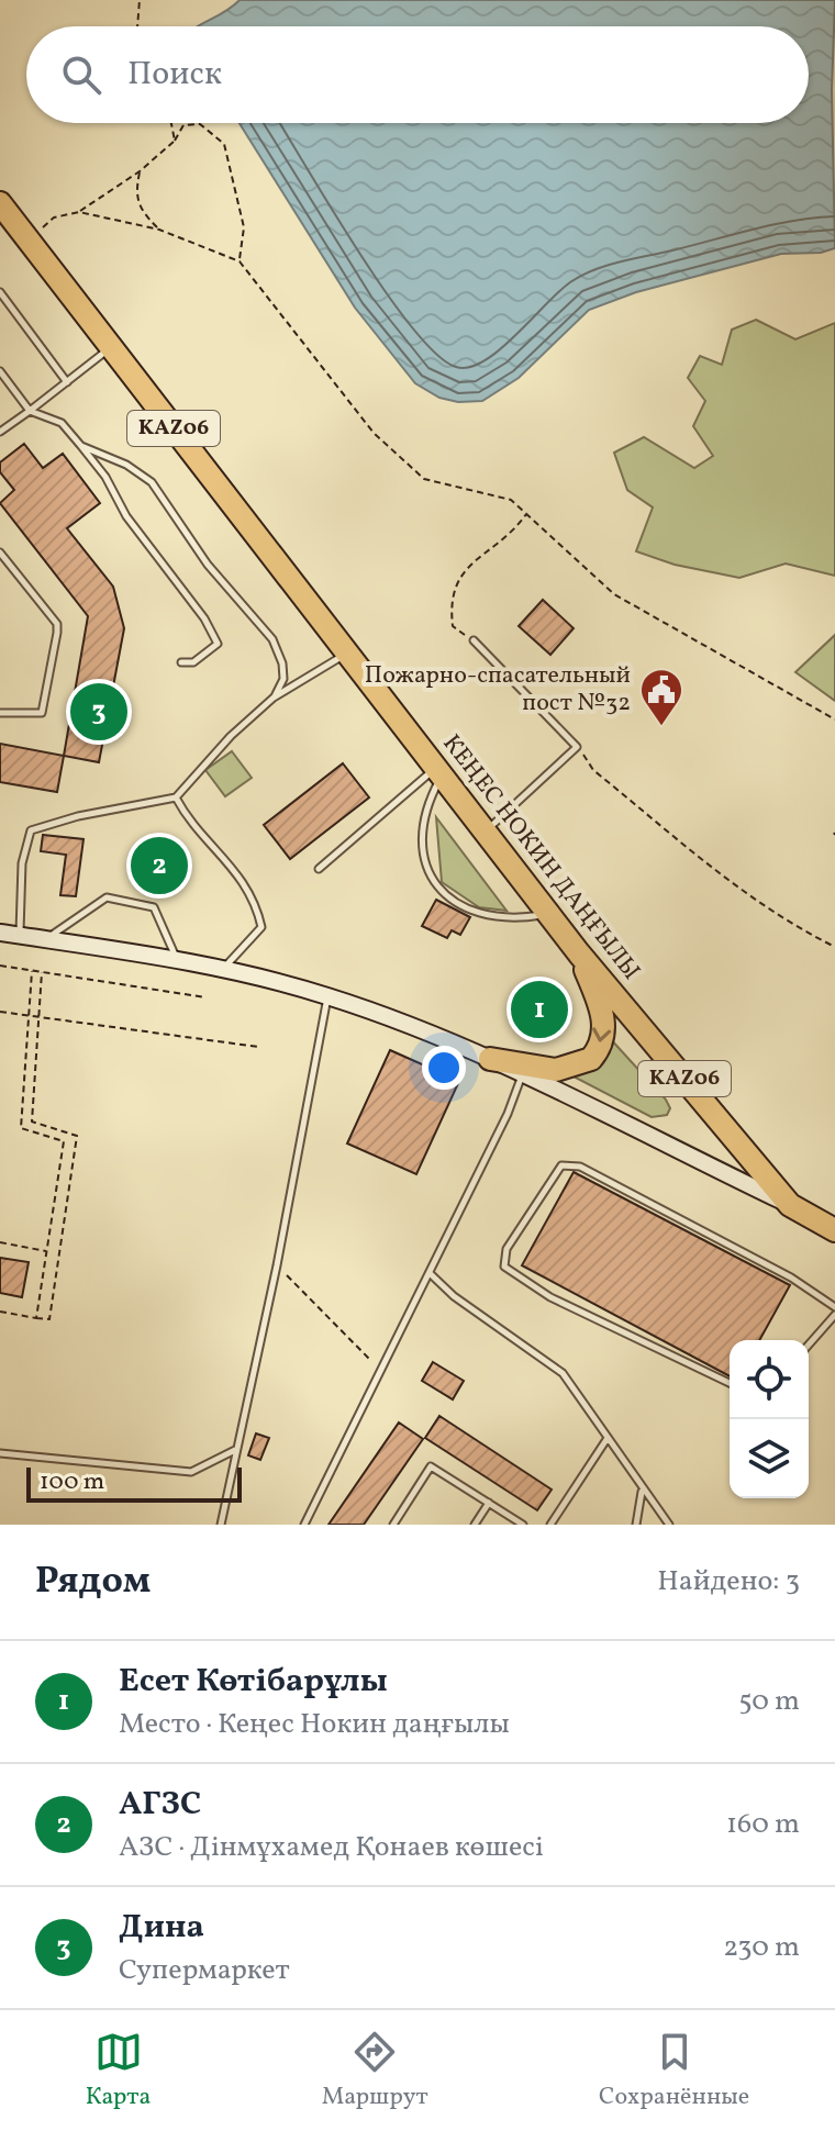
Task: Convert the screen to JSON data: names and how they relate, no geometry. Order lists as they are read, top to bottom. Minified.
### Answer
{"streets":{"highway":["KАZ06","КЕҢЕС НОКИН ДАҢҒЫЛЫ"]},"crossings":[["KАZ06","КЕҢЕС НОКИН ДАҢҒЫЛЫ"]],"places":{"public building":["Пожарно-спасательный пост №32"]},"scale_bar":"100 m","page":{"search":"Поиск","pins":["3","2","1"],"scale":"100 m","heading":["Рядом","Найдено: 3"],"list":[{"mark":"1","name":"Есет Көтібарұлы","note":"Место · Кеңес Нокин даңғылы","value":"50 m"},{"mark":"2","name":"АГЗС","note":"АЗС · Дінмұхамед Қонаев көшесі","value":"160 m"},{"mark":"3","name":"Дина","note":"Супермаркет","value":"230 m"}],"nav":["Карта","Маршрут","Сохранённые"]}}
